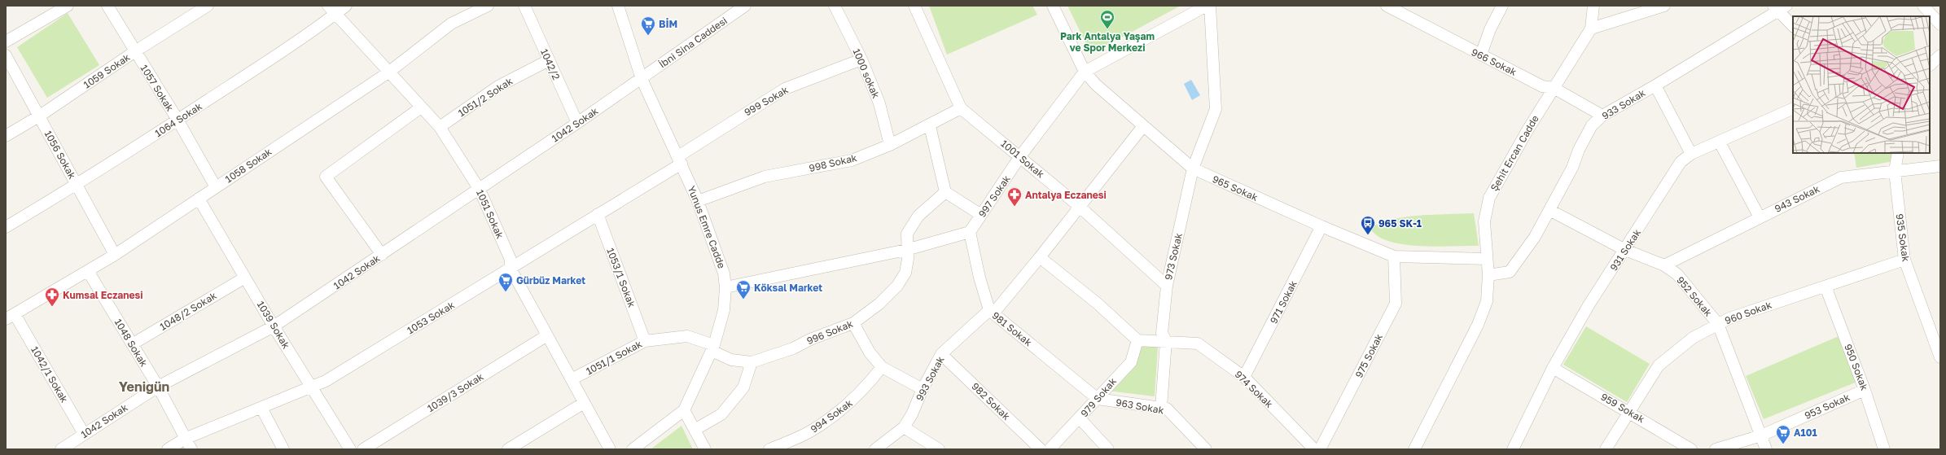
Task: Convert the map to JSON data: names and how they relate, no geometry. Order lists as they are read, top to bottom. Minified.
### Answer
{"streets":{"street":["İbni Sina Caddesi","966 Sokak","1042/2","1059 Sokak","1000 sokak","1057 Sokak","1051/2 Sokak","999 Sokak","933 Sokak","1064 Sokak","1042 Sokak","Şehit Ercan Cadde","1056 Sokak","1001 Sokak","998 Sokak","1058 Sokak","965 Sokak","997 Sokak","943 Sokak","1051 Sokak","Yunus Emre Cadde","935 Sokak","931 Sokak","973 Sokak","1053/1 Sokak","952 Sokak","971 Sokak","1048/2 Sokak","960 Sokak","1053 Sokak","1039 Sokak","981 Sokak","996 Sokak","1048 Sokak","975 Sokak","1051/1 Sokak","950 Sokak","1042/1 Sokak","993 Sokak","974 Sokak","1039/3 Sokak","979 Sokak","982 Sokak","963 Sokak","953 Sokak","959 Sokak","994 Sokak"]},"crossings":[["İbni Sina Caddesi","1042 Sokak"],["İbni Sina Caddesi","Yunus Emre Cadde"],["966 Sokak","933 Sokak"],["966 Sokak","Şehit Ercan Cadde"],["1042/2","1051/2 Sokak"],["1042/2","1042 Sokak"],["1059 Sokak","1057 Sokak"],["1059 Sokak","1056 Sokak"],["1000 sokak","999 Sokak"],["1000 sokak","998 Sokak"],["1057 Sokak","1064 Sokak"],["1057 Sokak","1058 Sokak"],["1051/2 Sokak","1051 Sokak"],["999 Sokak","Yunus Emre Cadde"],["999 Sokak","1053 Sokak"],["933 Sokak","Şehit Ercan Cadde"],["933 Sokak","952 Sokak"],["1064 Sokak","1056 Sokak"],["1064 Sokak","1051 Sokak"],["1042 Sokak","1051 Sokak"],["1042 Sokak","Yunus Emre Cadde"],["1042 Sokak","1039 Sokak"],["1042 Sokak","1048 Sokak"],["1042 Sokak","1042/1 Sokak"],["Şehit Ercan Cadde","965 Sokak"],["1056 Sokak","1058 Sokak"],["1001 Sokak","998 Sokak"],["1001 Sokak","997 Sokak"],["1001 Sokak","973 Sokak"],["1001 Sokak","993 Sokak"],["998 Sokak","Yunus Emre Cadde"],["1058 Sokak","1051 Sokak"],["1058 Sokak","1039 Sokak"],["1058 Sokak","1048 Sokak"],["1058 Sokak","1042/1 Sokak"],["965 Sokak","997 Sokak"],["965 Sokak","973 Sokak"],["965 Sokak","971 Sokak"],["965 Sokak","975 Sokak"],["965 Sokak","993 Sokak"],["997 Sokak","981 Sokak"],["943 Sokak","935 Sokak"],["943 Sokak","952 Sokak"],["1051 Sokak","1053 Sokak"],["1051 Sokak","1051/1 Sokak"],["1051 Sokak","1039/3 Sokak"],["Yunus Emre Cadde","1053 Sokak"],["Yunus Emre Cadde","996 Sokak"],["Yunus Emre Cadde","1051/1 Sokak"],["935 Sokak","960 Sokak"],["931 Sokak","952 Sokak"],["931 Sokak","959 Sokak"],["973 Sokak","974 Sokak"],["973 Sokak","963 Sokak"],["1053/1 Sokak","1053 Sokak"],["1053/1 Sokak","1051/1 Sokak"],["952 Sokak","960 Sokak"],["952 Sokak","953 Sokak"],["971 Sokak","974 Sokak"],["1048/2 Sokak","1039 Sokak"],["1048/2 Sokak","1048 Sokak"],["960 Sokak","950 Sokak"],["960 Sokak","959 Sokak"],["1053 Sokak","1039 Sokak"],["1053 Sokak","1048 Sokak"],["981 Sokak","993 Sokak"],["981 Sokak","979 Sokak"],["981 Sokak","963 Sokak"],["996 Sokak","1051/1 Sokak"],["950 Sokak","953 Sokak"],["993 Sokak","982 Sokak"],["974 Sokak","979 Sokak"],["979 Sokak","963 Sokak"]],"districts":["Yenigün"],"places":{"sports":["Park Antalya Yaşam ve Spor Merkezi"],"supermarket":["BİM","Gürbüz Market","Köksal Market","A101"],"pharmacy":["Antalya Eczanesi","Kumsal Eczanesi"],"bus stop":["965 SK-1"]}}
